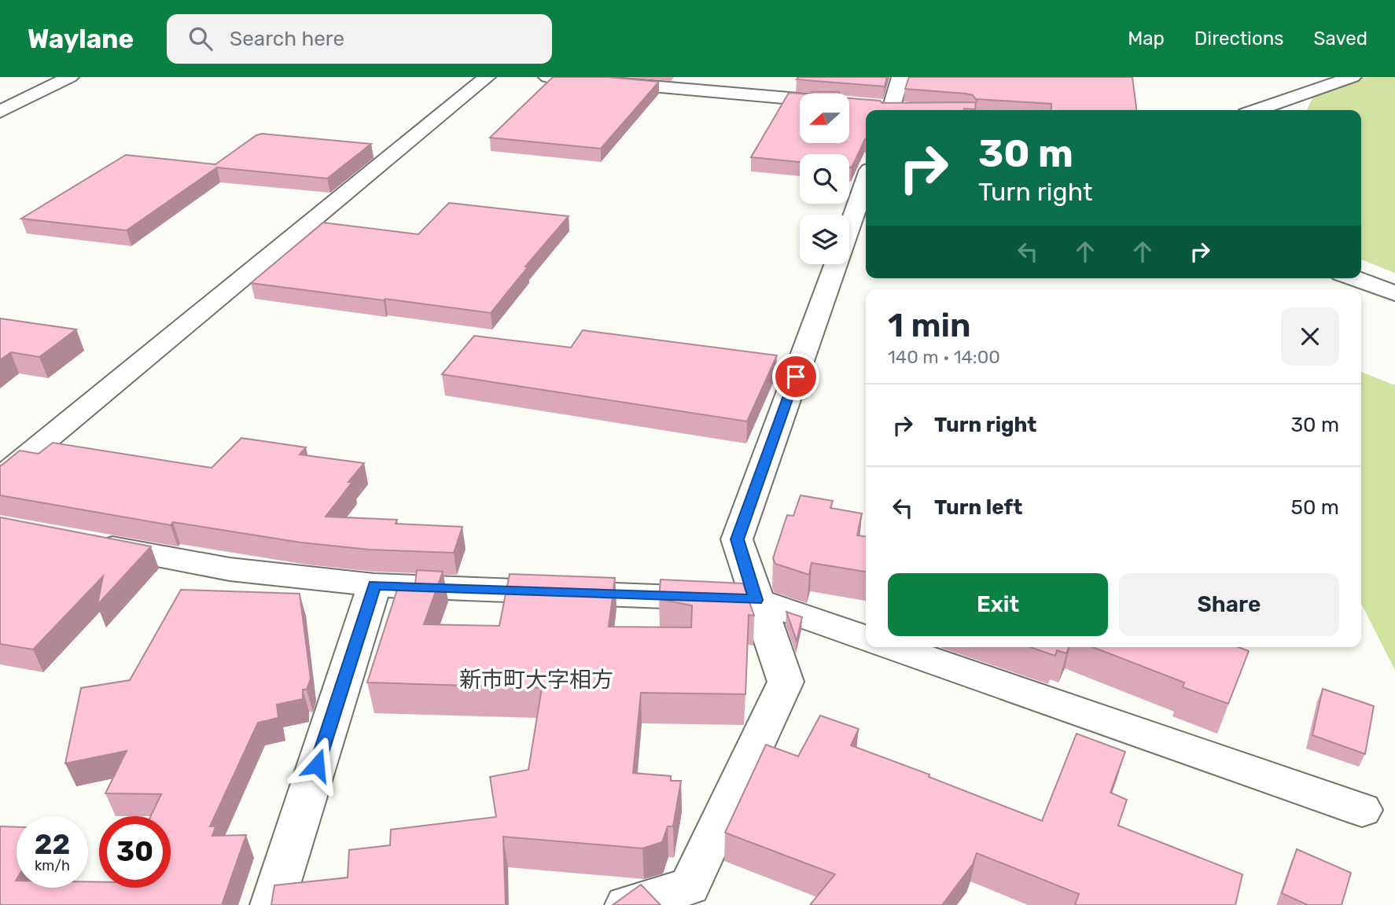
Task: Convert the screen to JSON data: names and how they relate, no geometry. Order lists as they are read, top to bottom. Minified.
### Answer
{"districts":["新市町大字相方"],"north":"left","page":{"header":"Waylane","search":"Search here","nav":["Map","Directions","Saved"],"turn":["30 m","Turn right"],"heading":["1 min","140 m · 14:00"],"list":[{"name":"Turn right","value":"30 m"},{"name":"Turn left","value":"50 m"}],"buttons":["Exit","Share"],"speed":"22 km/h","limit":"30"}}
